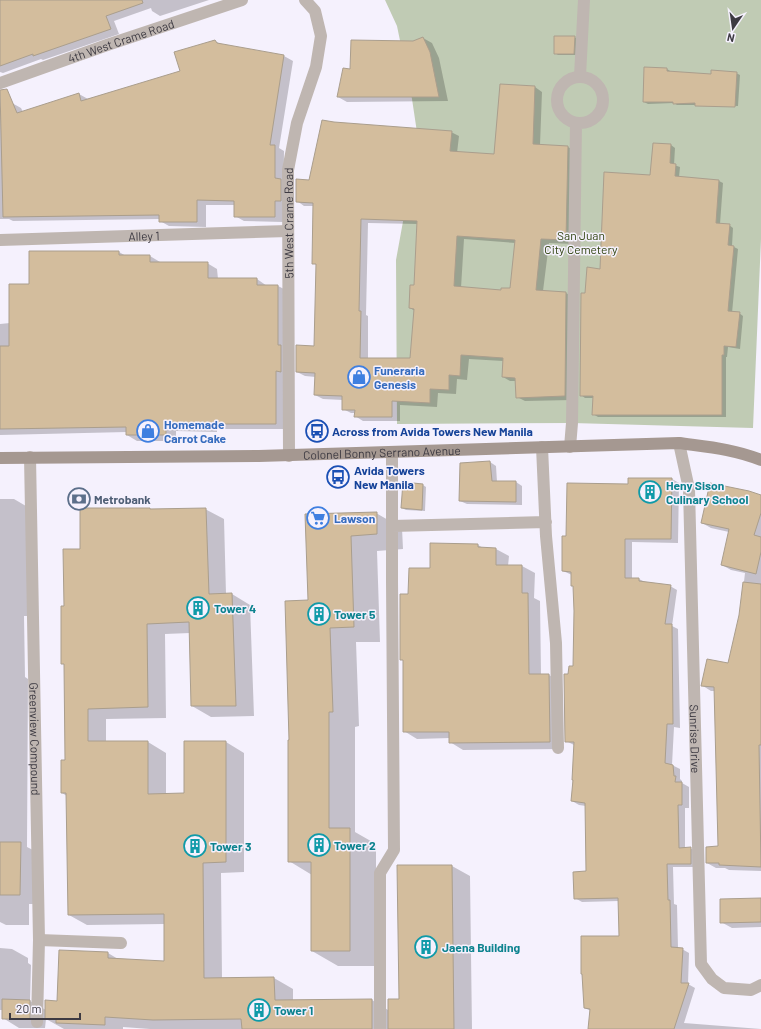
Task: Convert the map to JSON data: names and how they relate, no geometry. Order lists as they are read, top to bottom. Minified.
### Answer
{"streets":{"main road":["Colonel Bonny Serrano Avenue"],"street":["4th West Crame Road","5th West Crame Road","Alley 1","Greenview Compound","Sunrise Drive"]},"crossings":[["5th West Crame Road","Alley 1"],["5th West Crame Road","Colonel Bonny Serrano Avenue"],["Colonel Bonny Serrano Avenue","Greenview Compound"],["Colonel Bonny Serrano Avenue","Sunrise Drive"]],"parks":["San Juan City Cemetery"],"places":{"shop":["Funeraria Genesis","Homemade Carrot Cake"],"bus stop":["Across from Avida Towers New Manila","Avida Towers New Manila"],"building":["Heny Sison Culinary School","Tower 4","Tower 5","Tower 2","Tower 3","Jaena Building","Tower 1"],"bank":["Metrobank"],"supermarket":["Lawson"]},"scale_bar":"20 m","north":"bottom"}
